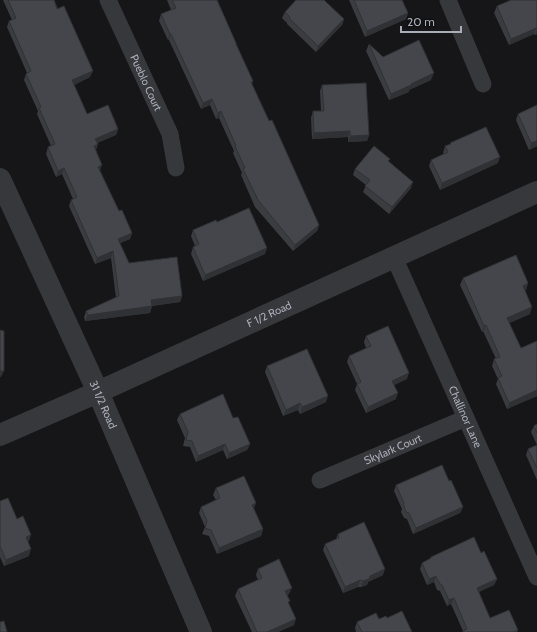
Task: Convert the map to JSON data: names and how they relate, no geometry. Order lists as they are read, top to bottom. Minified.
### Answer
{"streets":{"street":["Pueblo Court","F 1/2 Road","31 1/2 Road","Challinor Lane","Skylark Court"]},"crossings":[["F 1/2 Road","31 1/2 Road"],["F 1/2 Road","Challinor Lane"],["Challinor Lane","Skylark Court"]],"scale_bar":"20 m"}
